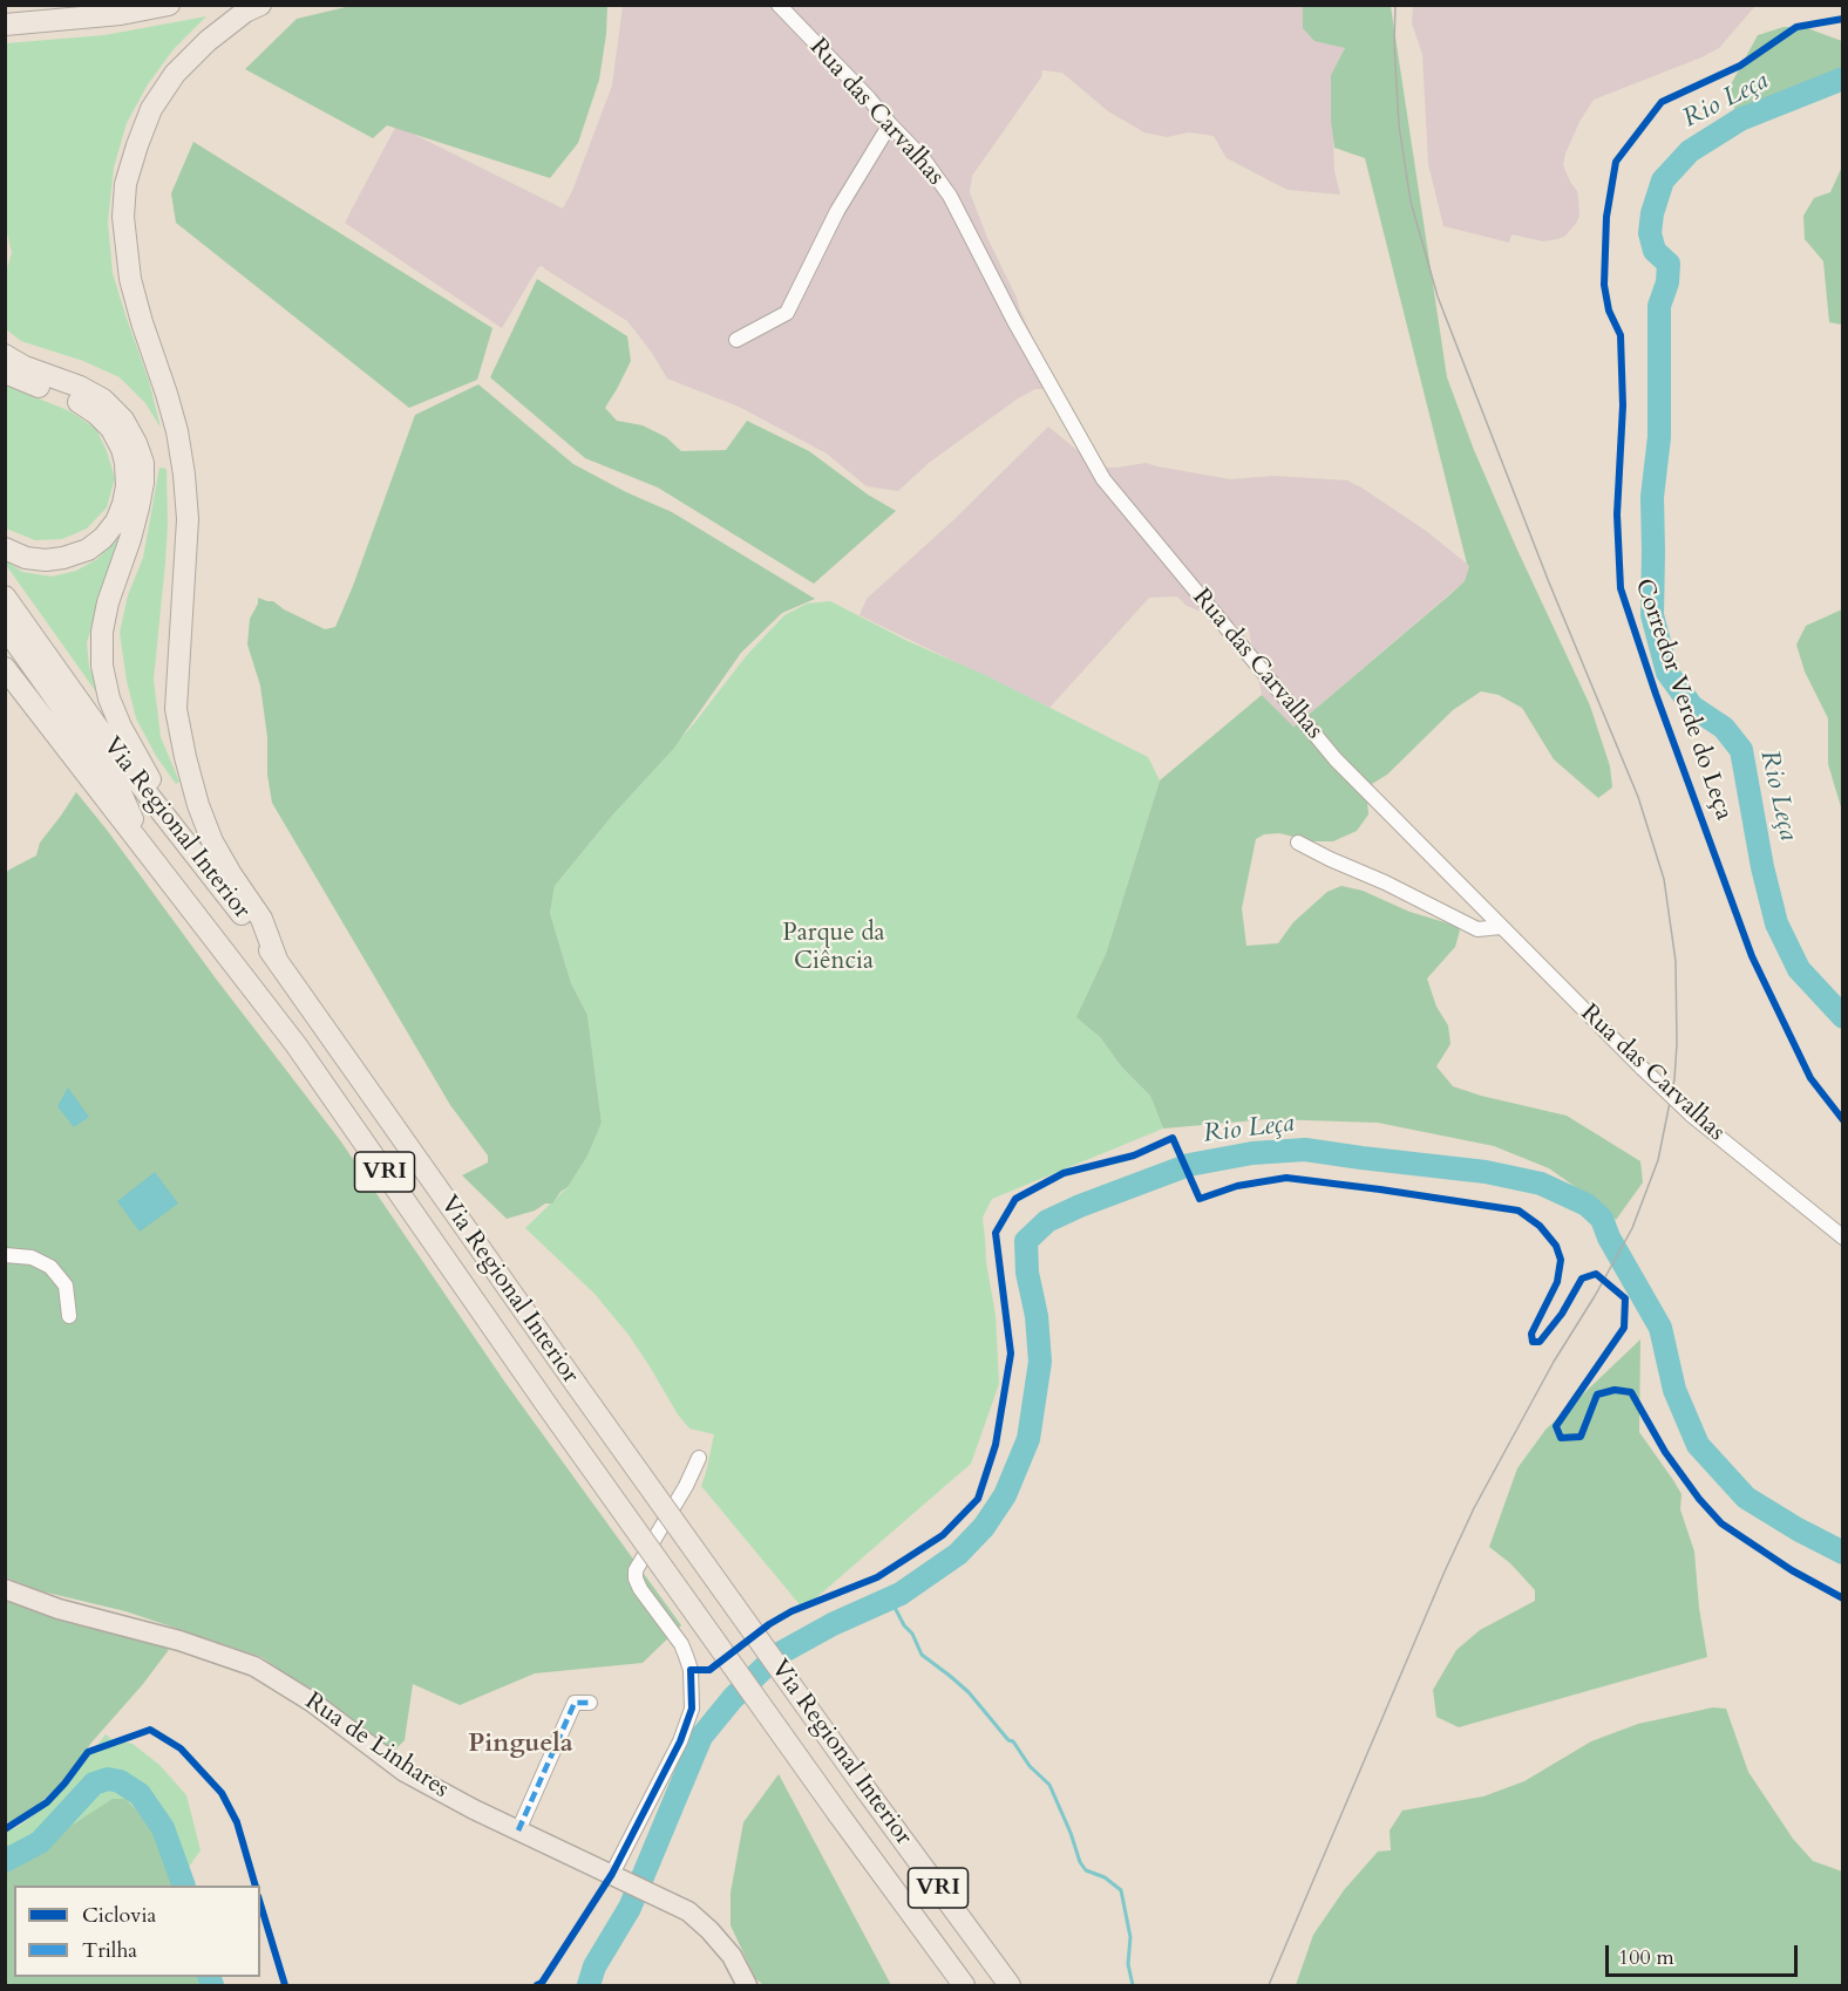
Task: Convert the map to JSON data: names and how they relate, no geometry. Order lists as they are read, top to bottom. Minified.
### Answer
{"streets":{"highway":["Via Regional Interior","VRI"],"main road":["Rua de Linhares"],"street":["Rua das Carvalhas"],"cycle path":["Corredor Verde do Leça"]},"districts":["Pinguela"],"water":["Rio Leça"],"parks":["Parque da Ciência"],"legend":["Ciclovia","Trilha"],"scale_bar":"100 m"}
